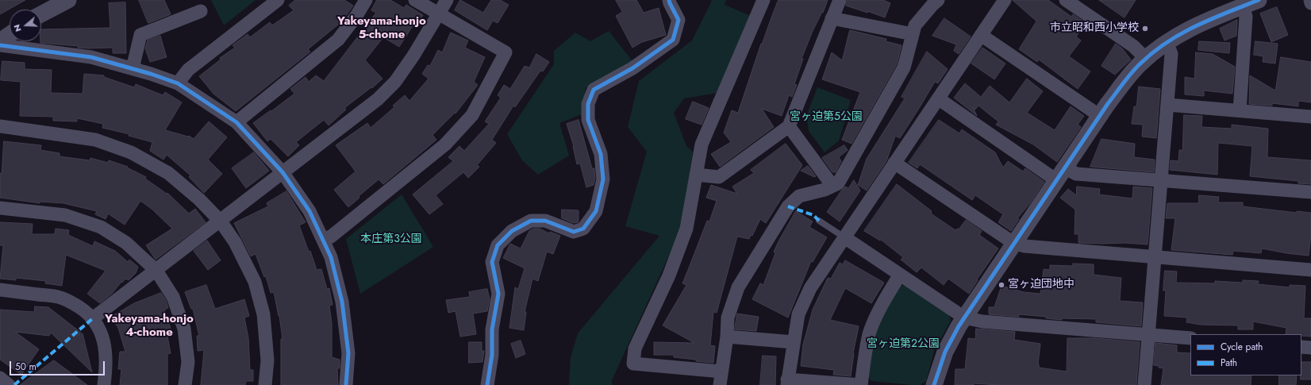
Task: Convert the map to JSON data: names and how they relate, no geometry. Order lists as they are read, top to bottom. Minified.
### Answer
{"districts":["Yakeyama-honjo 5-chome","Yakeyama-honjo 4-chome"],"parks":["宮ヶ迫第5公園","本庄第3公園","宮ヶ迫第2公園"],"places":["市立昭和西小学校","宮ヶ迫団地中"],"legend":["Cycle path","Path"],"scale_bar":"50 m","north":"left"}
